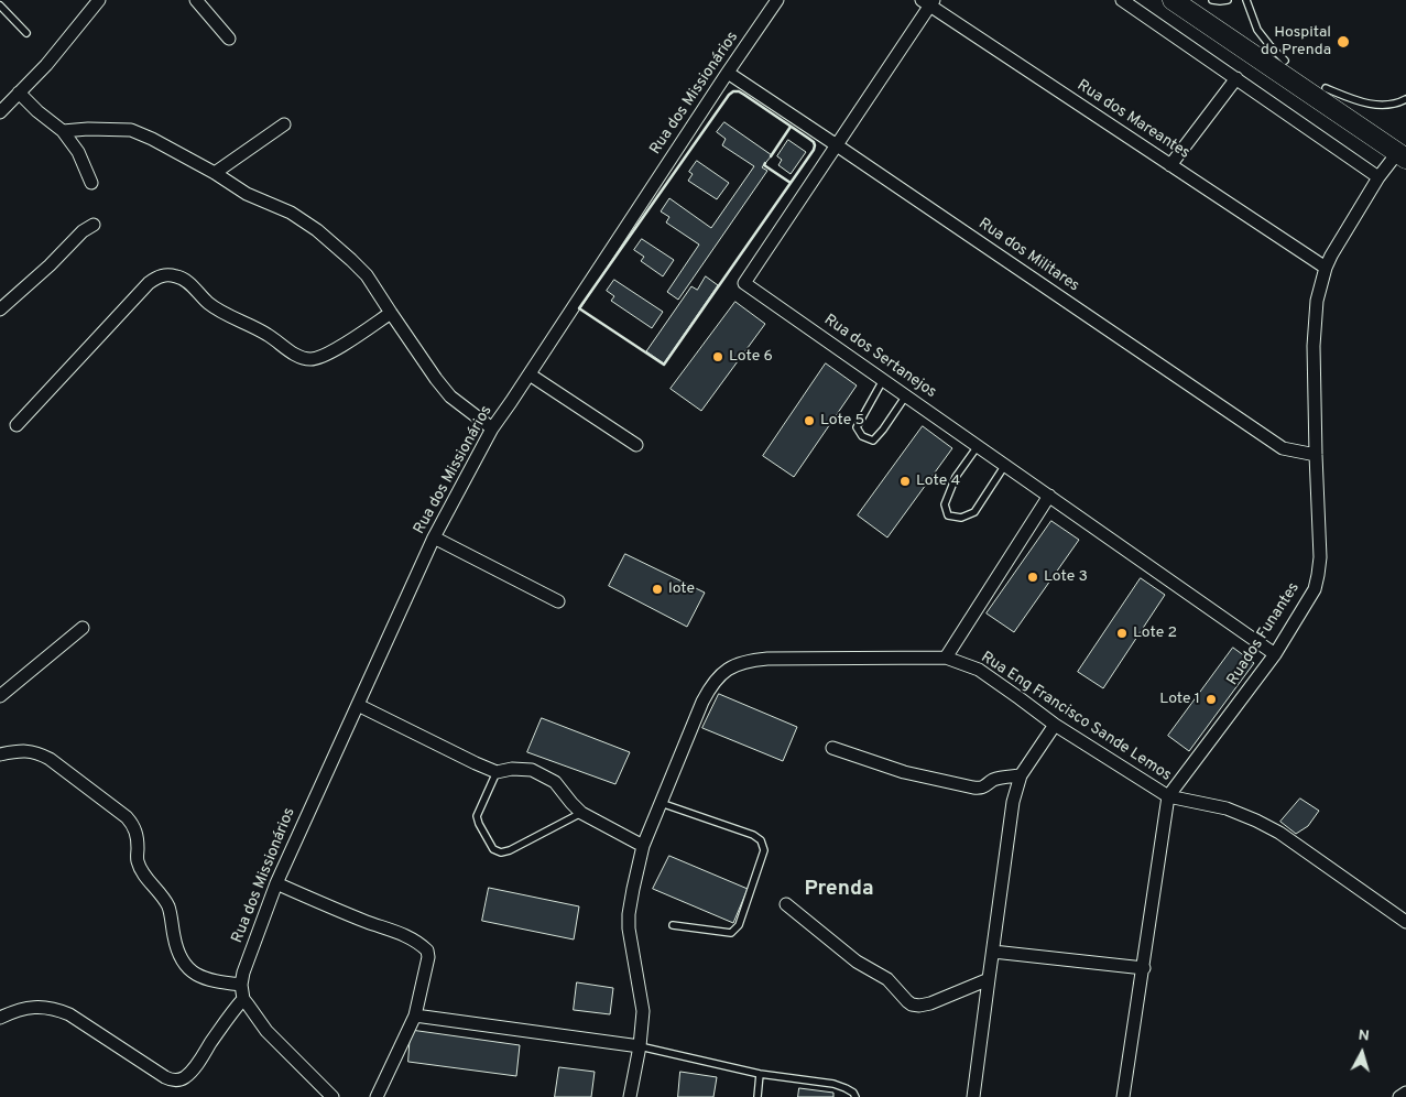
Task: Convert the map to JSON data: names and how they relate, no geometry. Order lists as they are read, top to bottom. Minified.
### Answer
{"streets":{"street":["Rua dos Missionários","Rua dos Mareantes","Rua dos Militares","Rua dos Sertanejos","Ruados Funantes","Rua Eng Francisco Sande Lemos"]},"crossings":[["Rua dos Missionários","Rua dos Militares"],["Rua dos Mareantes","Rua dos Sertanejos"],["Rua dos Mareantes","Ruados Funantes"],["Rua dos Militares","Rua dos Sertanejos"],["Rua dos Militares","Ruados Funantes"],["Rua dos Sertanejos","Ruados Funantes"],["Ruados Funantes","Rua Eng Francisco Sande Lemos"]],"districts":["Prenda"],"places":["Hospital do Prenda","Lote 6","Lote 5","Lote 4","Lote 3","lote","Lote 2","Lote 1"],"north":"top"}
